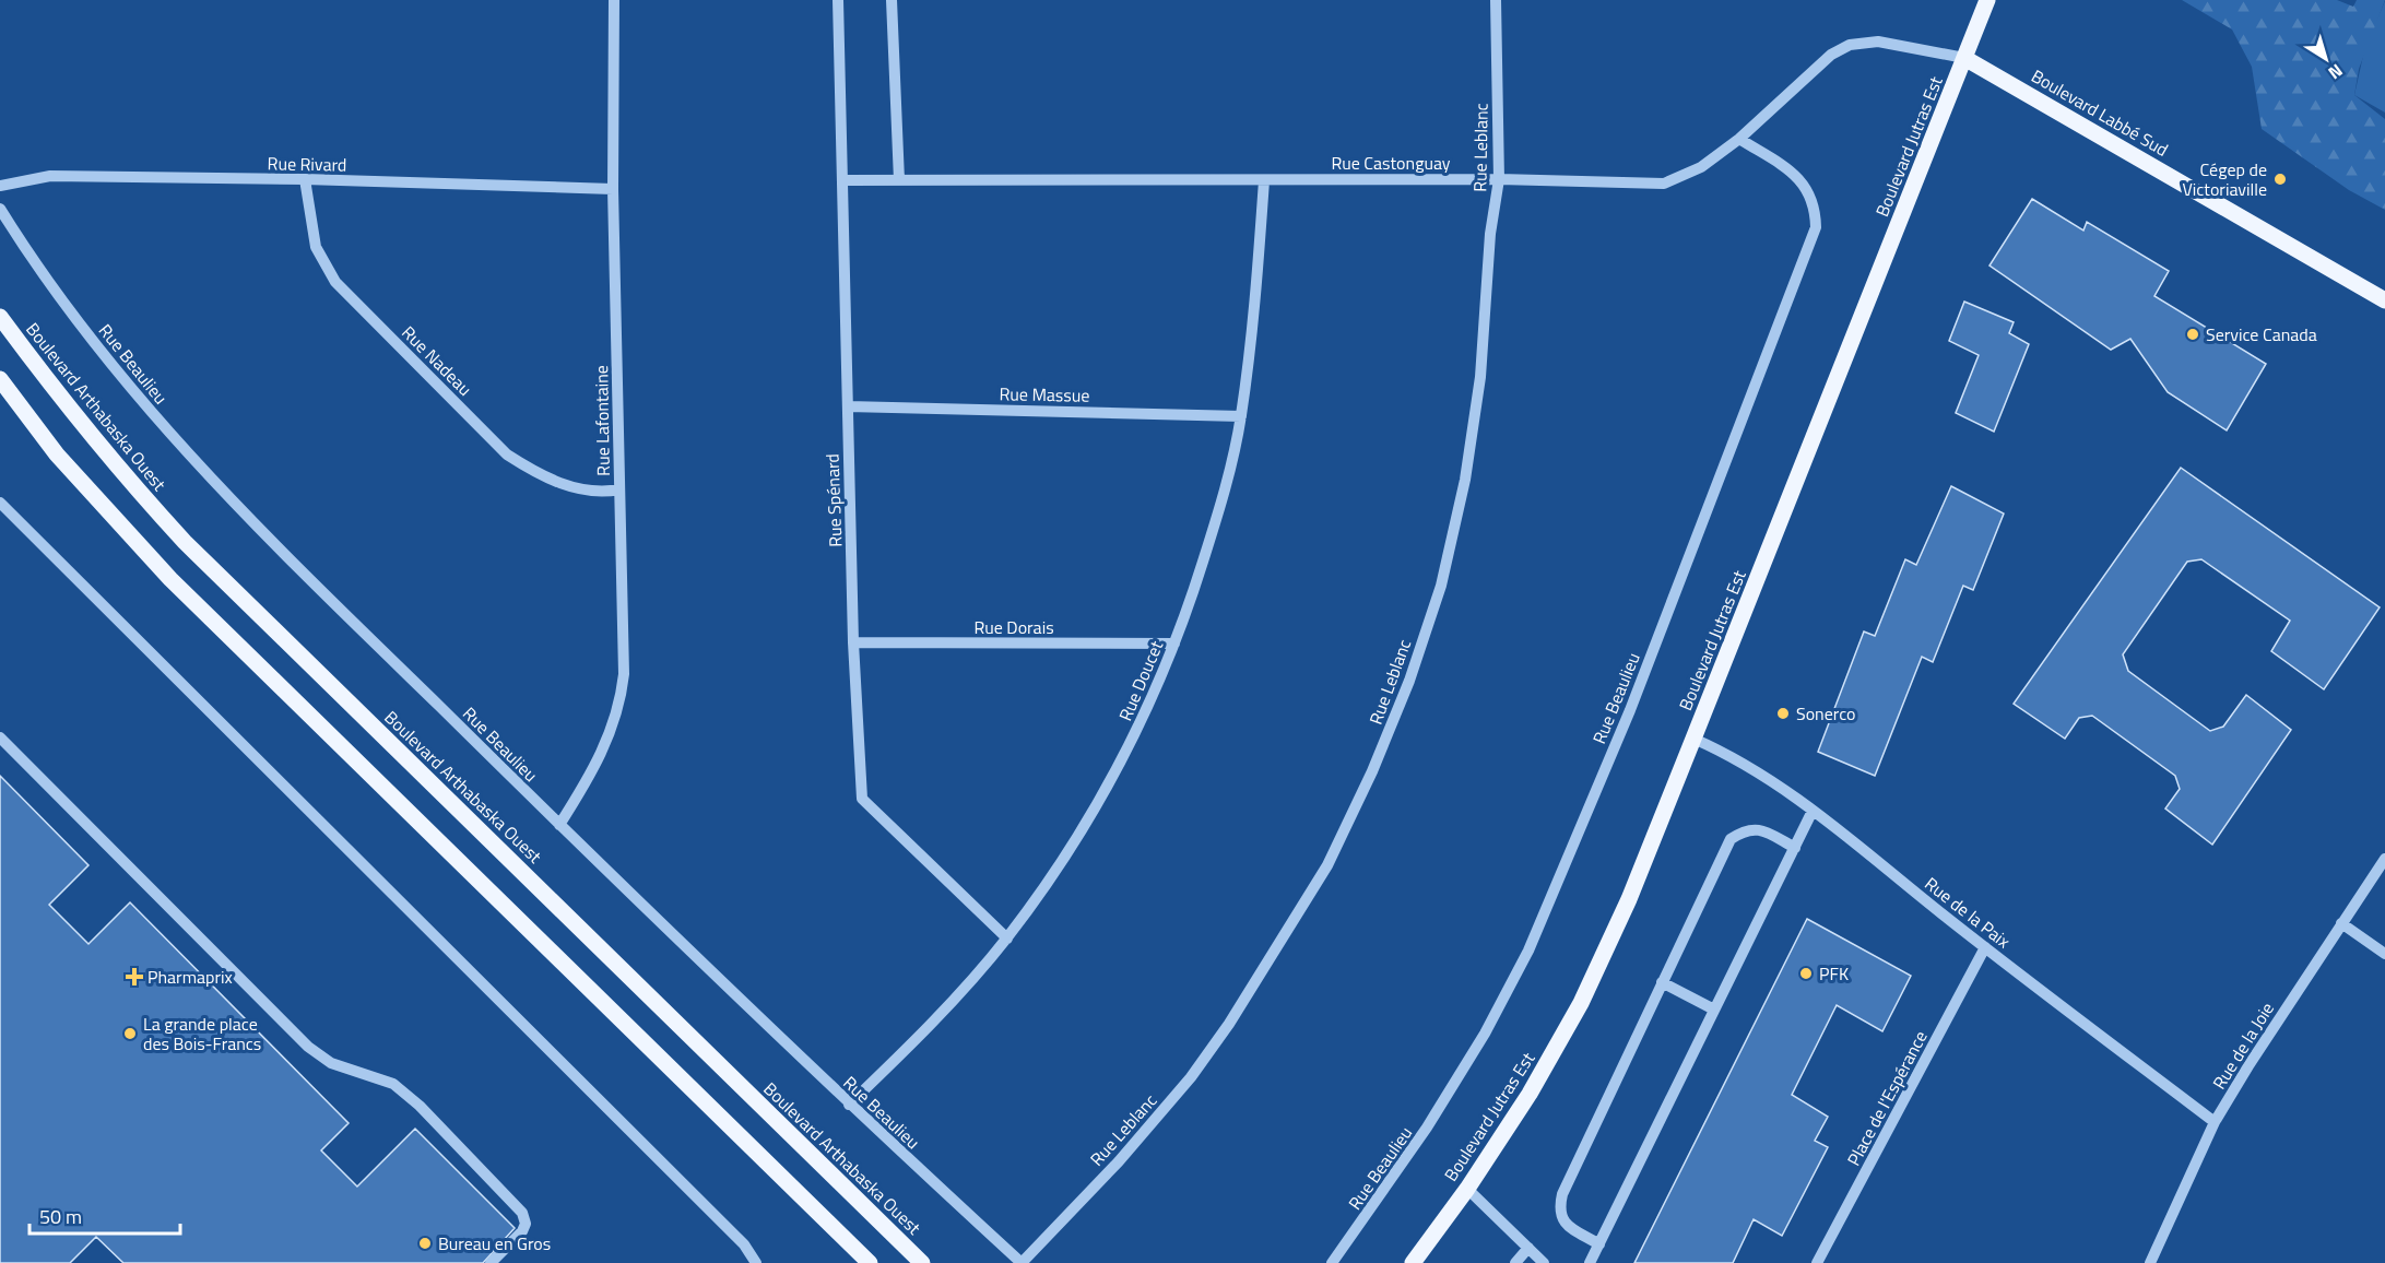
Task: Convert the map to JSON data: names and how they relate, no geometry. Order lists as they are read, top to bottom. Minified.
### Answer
{"streets":{"main road":["Boulevard Labbé Sud","Boulevard Jutras Est","Boulevard Arthabaska Ouest"],"street":["Rue Leblanc","Rue Castonguay","Rue Rivard","Rue Nadeau","Rue Beaulieu","Rue Massue","Rue Lafontaine","Rue Spénard","Rue Dorais","Rue Doucet","Rue de la Paix","Rue de la Joie","Place de l'Espérance"]},"crossings":[["Boulevard Labbé Sud","Boulevard Jutras Est"],["Boulevard Labbé Sud","Rue Castonguay"],["Boulevard Jutras Est","Rue Castonguay"],["Boulevard Jutras Est","Rue de la Paix"],["Rue Leblanc","Rue Castonguay"],["Rue Leblanc","Rue Beaulieu"],["Rue Castonguay","Rue Beaulieu"],["Rue Castonguay","Rue Spénard"],["Rue Castonguay","Rue Doucet"],["Rue Rivard","Rue Nadeau"],["Rue Rivard","Rue Lafontaine"],["Rue Nadeau","Rue Lafontaine"],["Rue Beaulieu","Rue Lafontaine"],["Rue Beaulieu","Rue Doucet"],["Rue Massue","Rue Spénard"],["Rue Massue","Rue Doucet"],["Rue Spénard","Rue Dorais"],["Rue Spénard","Rue Doucet"],["Rue Dorais","Rue Doucet"],["Rue de la Paix","Rue de la Joie"],["Rue de la Paix","Place de l'Espérance"]],"places":{"other":["Cégep de Victoriaville","Service Canada","Sonerco","PFK","La grande place des Bois-Francs","Bureau en Gros"],"health":["Pharmaprix"]},"scale_bar":"50 m","north":"bottom right"}
